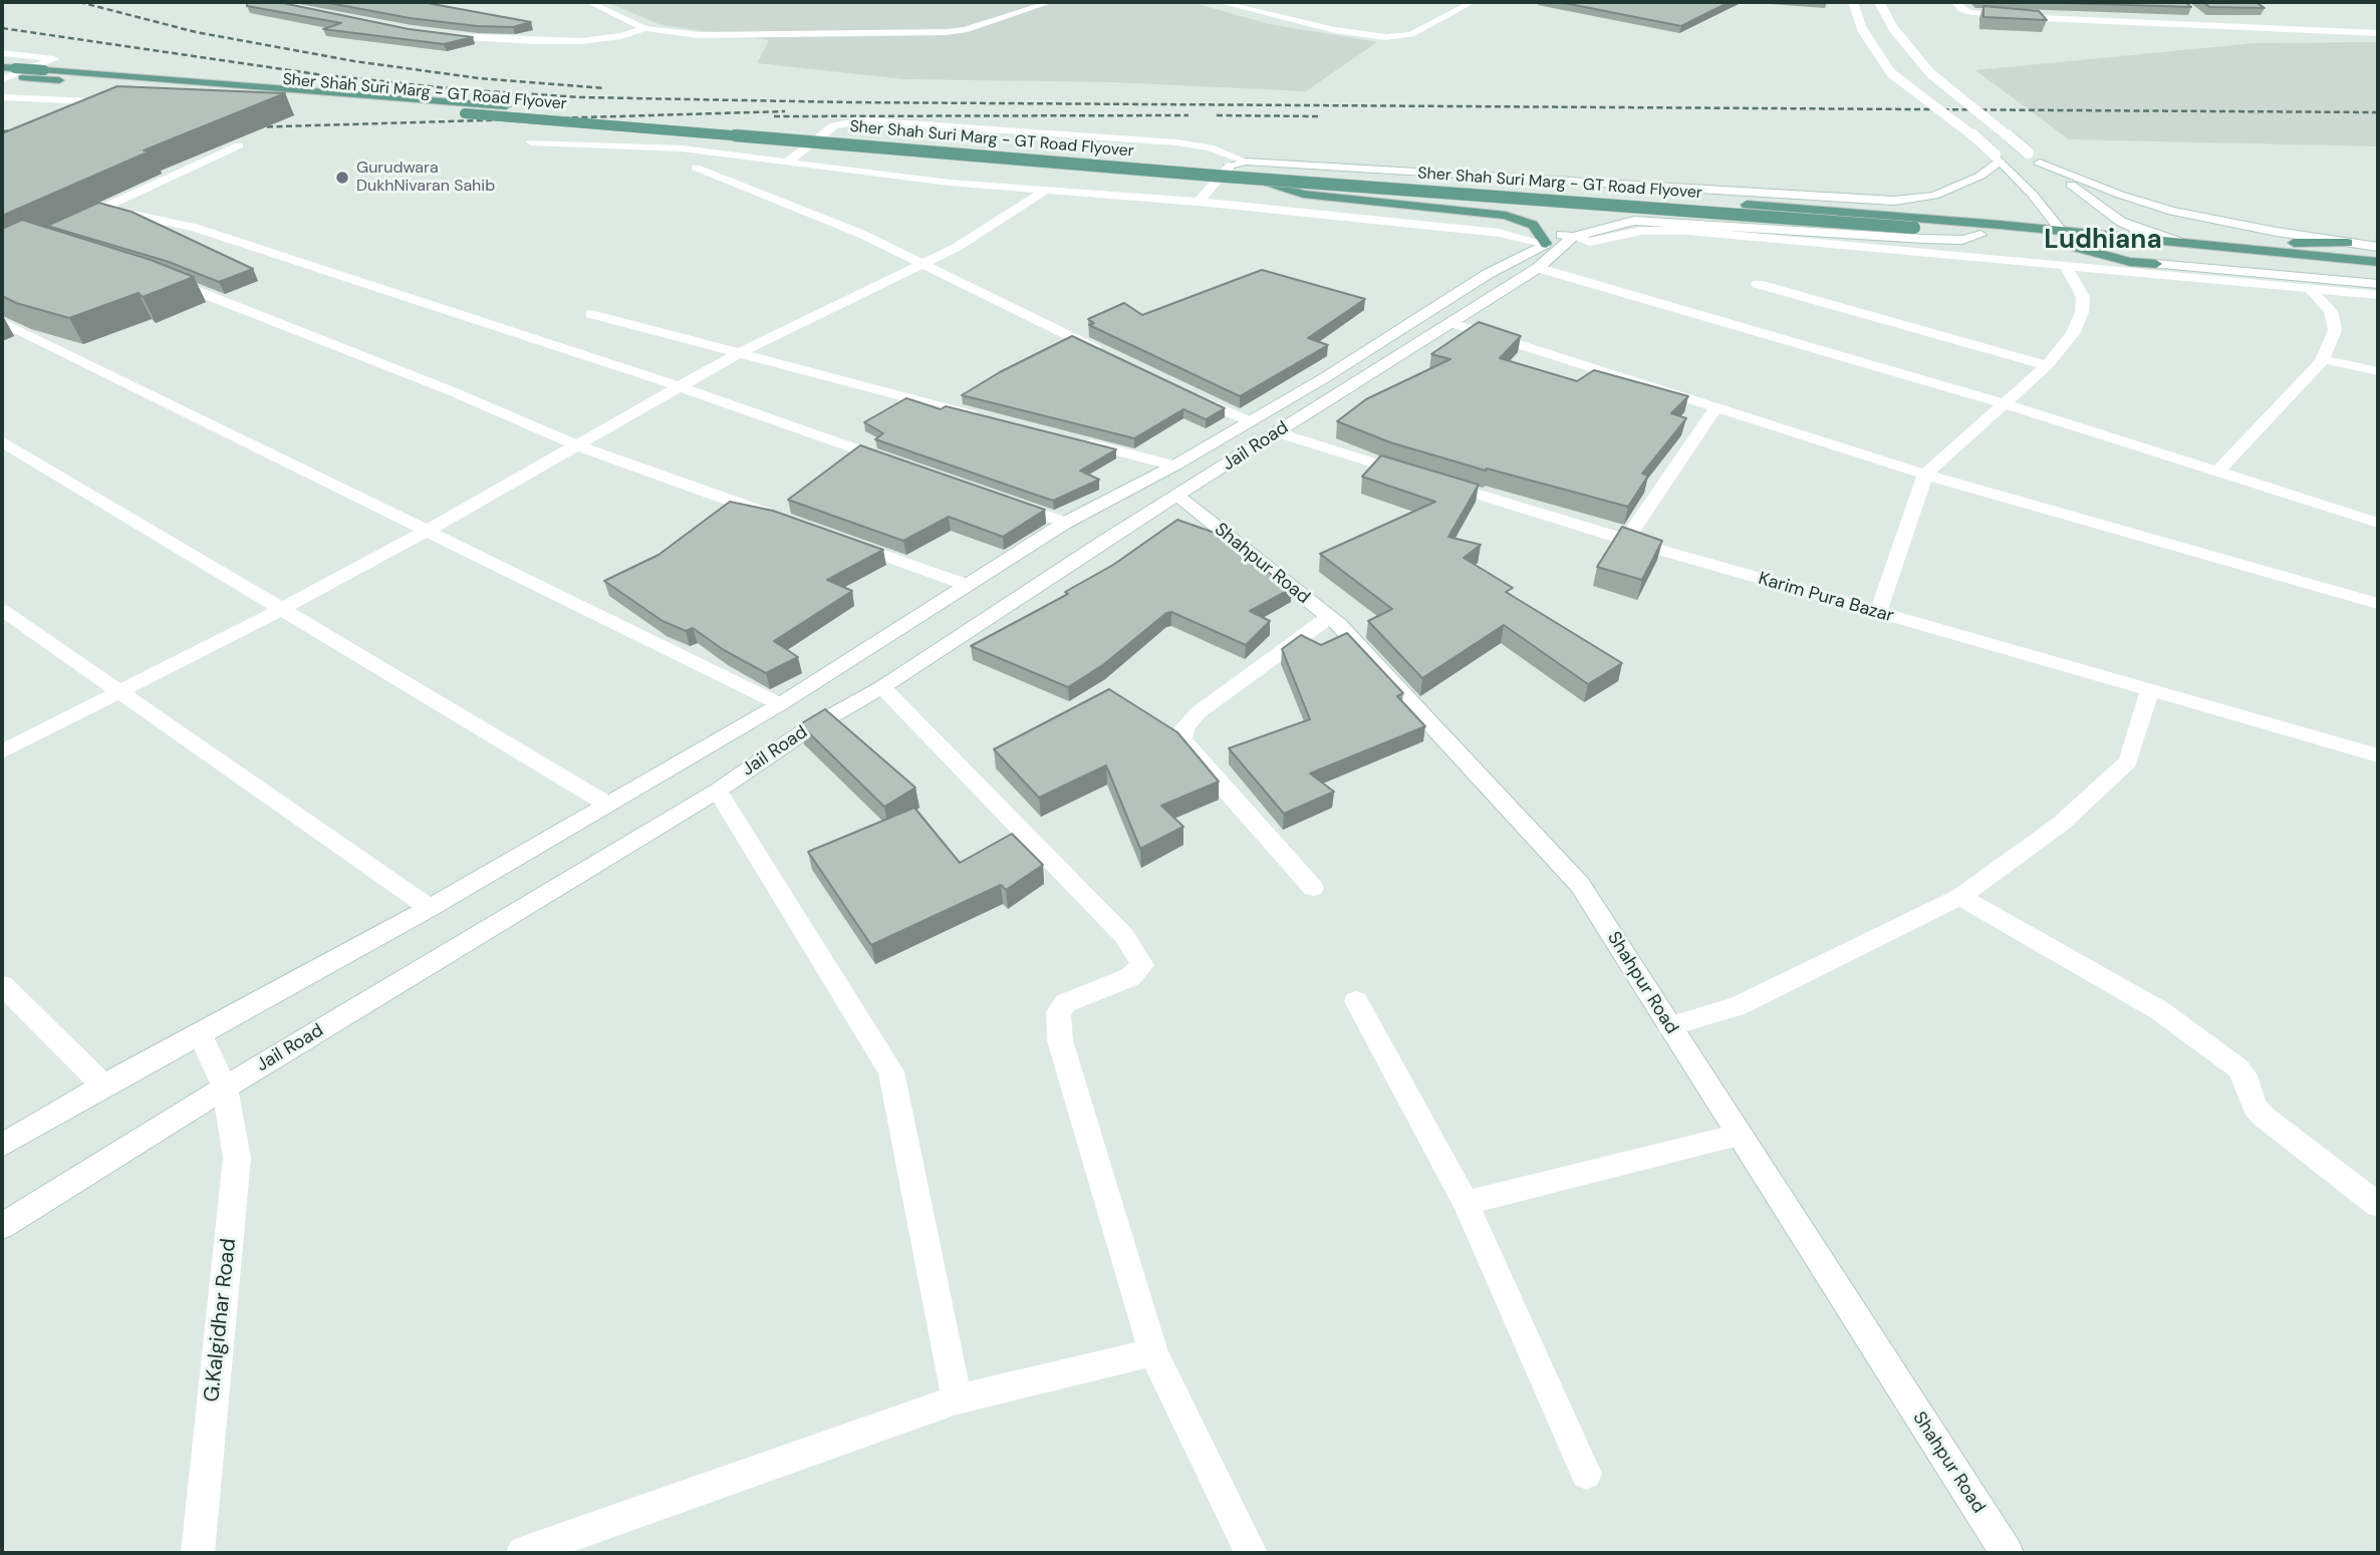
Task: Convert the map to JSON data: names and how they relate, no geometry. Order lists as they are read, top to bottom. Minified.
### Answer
{"streets":{"main road":["Sher Shah Suri Marg - GT Road Flyover"],"street":["Jail Road","Shahpur Road","Karim Pura Bazar","G.Kalgidhar Road"]},"crossings":[["Jail Road","Shahpur Road"],["Jail Road","Karim Pura Bazar"],["Jail Road","G.Kalgidhar Road"]],"districts":["Ludhiana"],"places":["Gurudwara DukhNivaran Sahib"]}
